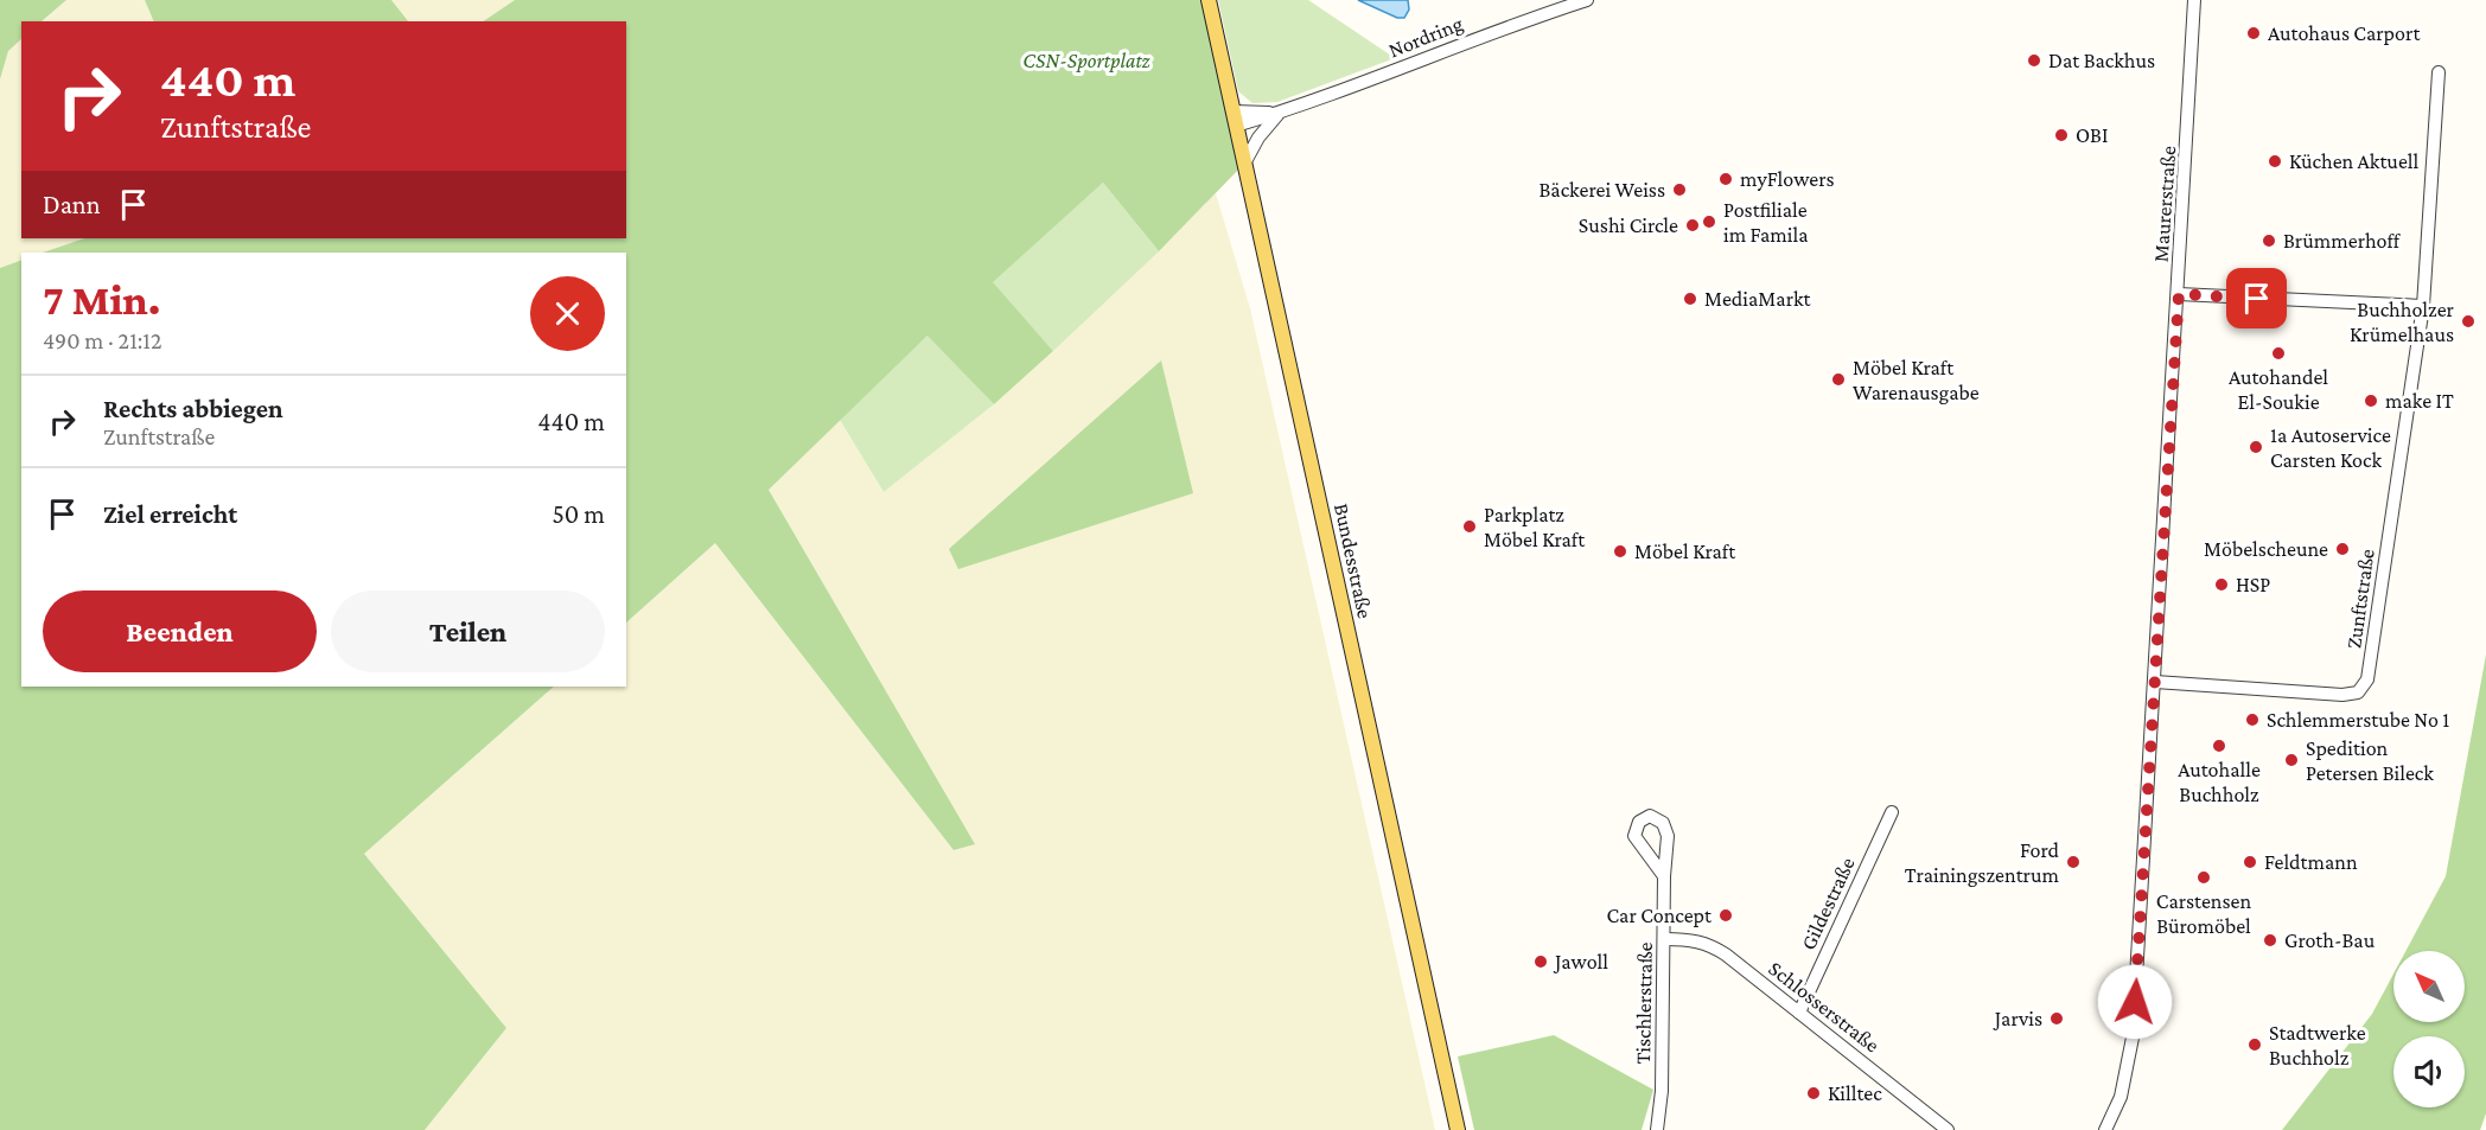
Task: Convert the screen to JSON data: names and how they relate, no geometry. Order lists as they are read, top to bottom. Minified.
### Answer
{"streets":{"main road":["Bundesstraße"],"street":["Nordring","Maurerstraße","Zunftstraße","Gildestraße","Tischlerstraße","Schlosserstraße"]},"crossings":[["Nordring","Bundesstraße"],["Maurerstraße","Zunftstraße"],["Gildestraße","Schlosserstraße"],["Tischlerstraße","Schlosserstraße"]],"parks":["CSN-Sportplatz"],"places":["Autohaus Carport","Dat Backhus","OBI","Küchen Aktuell","myFlowers","Bäckerei Weiss","Postfiliale im Famila","Sushi Circle","Brümmerhoff","MediaMarkt","Buchholzer Krümelhaus","Autohandel El-Soukie","Möbel Kraft Warenausgabe","make IT","1a Autoservice Carsten Kock","Parkplatz Möbel Kraft","Möbelscheune","Möbel Kraft","HSP","Schlemmerstube No 1","Autohalle Buchholz","Spedition Petersen Bileck","Ford Trainingszentrum","Feldtmann","Carstensen Büromöbel","Car Concept","Groth-Bau","Jawoll","Jarvis","Stadtwerke Buchholz","Killtec"],"north":"top left","page":{"turn":["440 m","Zunftstraße"],"then":"Dann","heading":["7 Min.","490 m · 21:12"],"list":[{"name":"Rechts abbiegen","note":"Zunftstraße","value":"440 m"},{"name":"Ziel erreicht","value":"50 m"}],"buttons":["Beenden","Teilen"]}}
